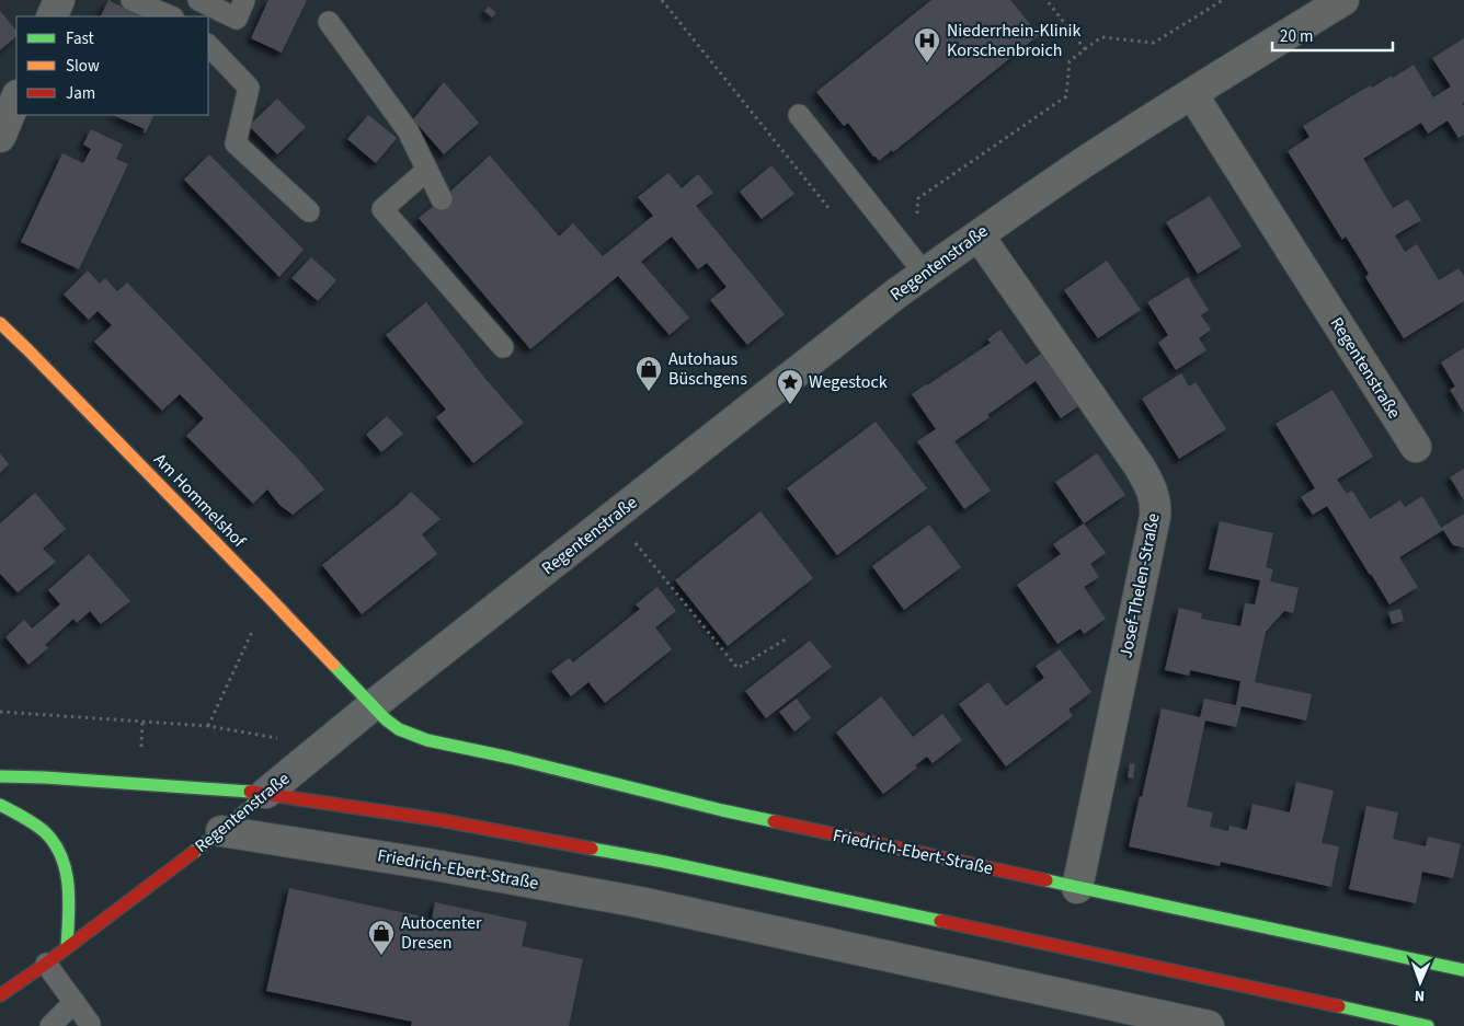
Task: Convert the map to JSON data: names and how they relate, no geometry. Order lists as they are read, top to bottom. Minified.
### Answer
{"streets":{"street":["Regentenstraße","Am Hommelshof","Josef-Thelen-Straße","Friedrich-Ebert-Straße"]},"crossings":[["Regentenstraße","Am Hommelshof"],["Regentenstraße","Josef-Thelen-Straße"],["Regentenstraße","Friedrich-Ebert-Straße"],["Am Hommelshof","Friedrich-Ebert-Straße"],["Josef-Thelen-Straße","Friedrich-Ebert-Straße"]],"places":{"hospital":["Niederrhein-Klinik Korschenbroich"],"shop":["Autohaus Büschgens","Autocenter Dresen"],"place":["Wegestock"]},"legend":["Fast","Slow","Jam"],"scale_bar":"20 m","north":"bottom"}
